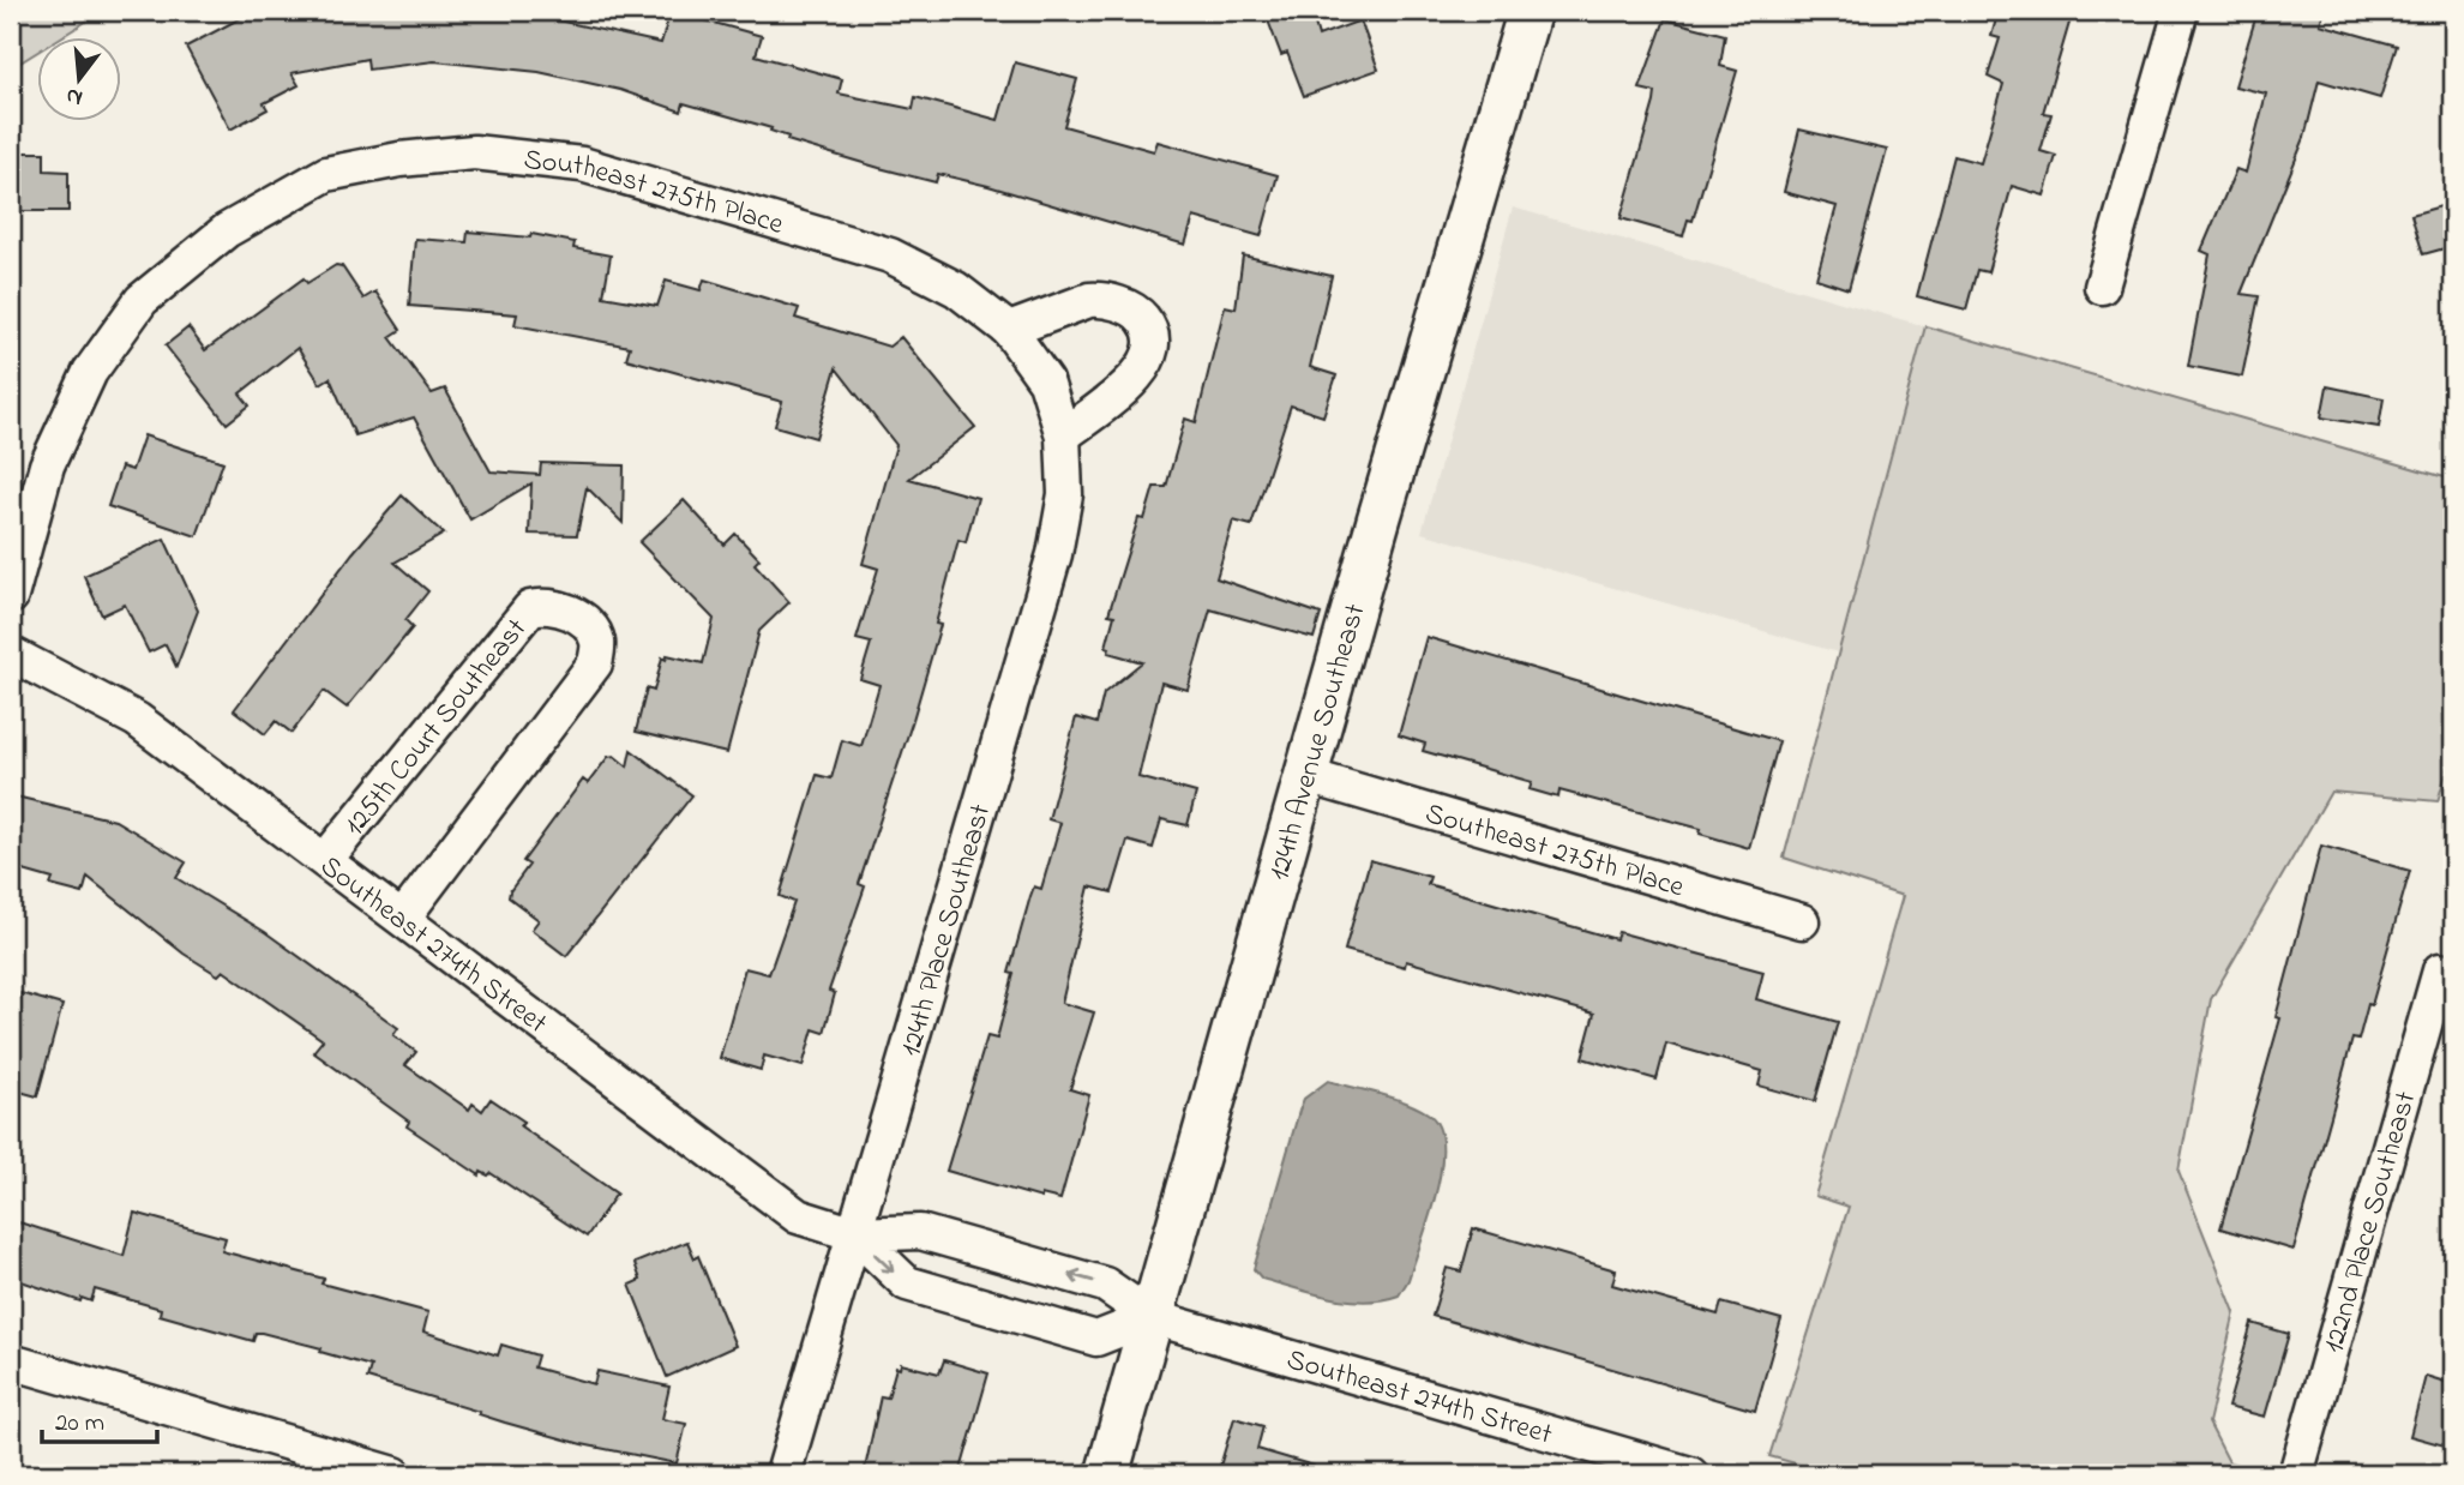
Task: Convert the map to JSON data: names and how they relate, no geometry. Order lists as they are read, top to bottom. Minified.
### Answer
{"streets":{"street":["Southeast 275th Place","125th Court Southeast","124th Avenue Southeast","124th Place Southeast","Southeast 274th Street","122nd Place Southeast"]},"crossings":[["Southeast 275th Place","124th Avenue Southeast"],["Southeast 275th Place","124th Place Southeast"],["125th Court Southeast","Southeast 274th Street"],["124th Avenue Southeast","Southeast 274th Street"],["124th Place Southeast","Southeast 274th Street"]],"scale_bar":"20 m","north":"bottom"}
